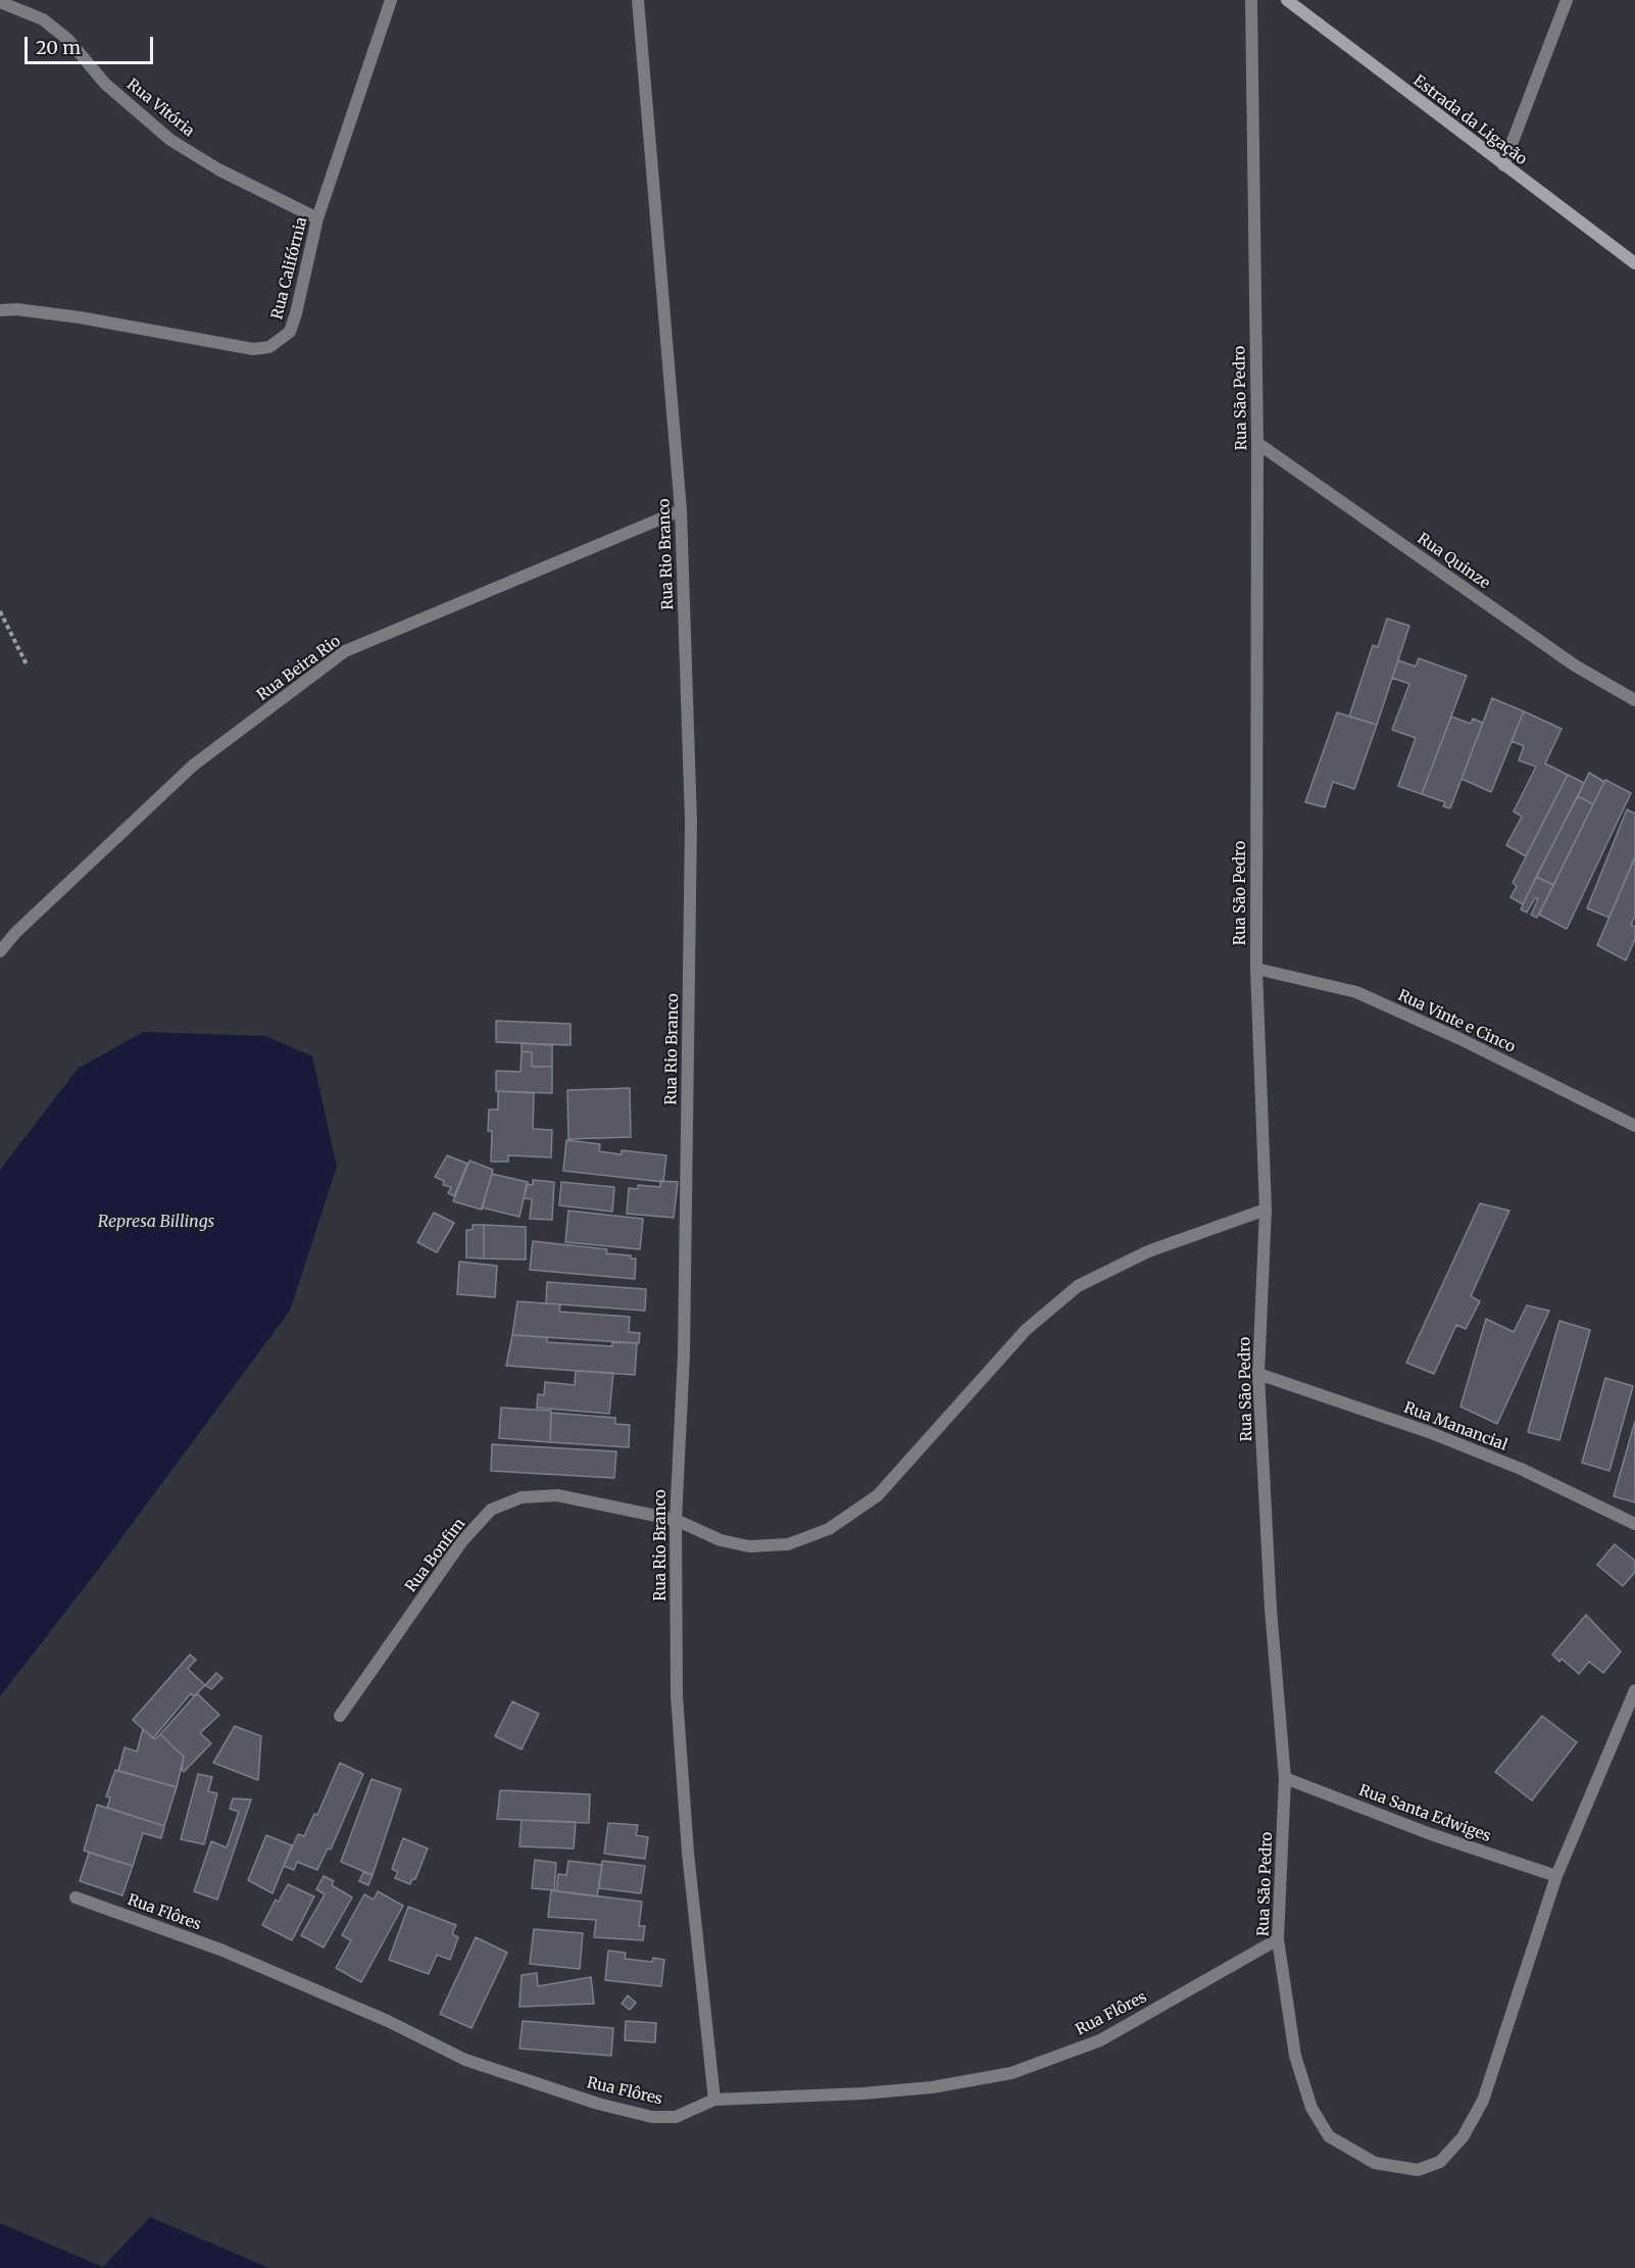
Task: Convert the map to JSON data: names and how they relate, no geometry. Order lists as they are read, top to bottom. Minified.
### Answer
{"streets":{"street":["Rua Vitória","Estrada da Ligação","Rua Califórnia","Rua São Pedro","Rua Rio Branco","Rua Quinze","Rua Beira Rio","Rua Vinte e Cinco","Rua Manancial","Rua Bonfim","Rua Santa Edwiges","Rua Flôres"]},"crossings":[["Rua Vitória","Rua Califórnia"],["Rua São Pedro","Rua Quinze"],["Rua São Pedro","Rua Vinte e Cinco"],["Rua São Pedro","Rua Manancial"],["Rua São Pedro","Rua Bonfim"],["Rua São Pedro","Rua Santa Edwiges"],["Rua São Pedro","Rua Flôres"],["Rua Rio Branco","Rua Beira Rio"],["Rua Rio Branco","Rua Bonfim"],["Rua Rio Branco","Rua Flôres"]],"water":["Represa Billings"],"scale_bar":"20 m"}
